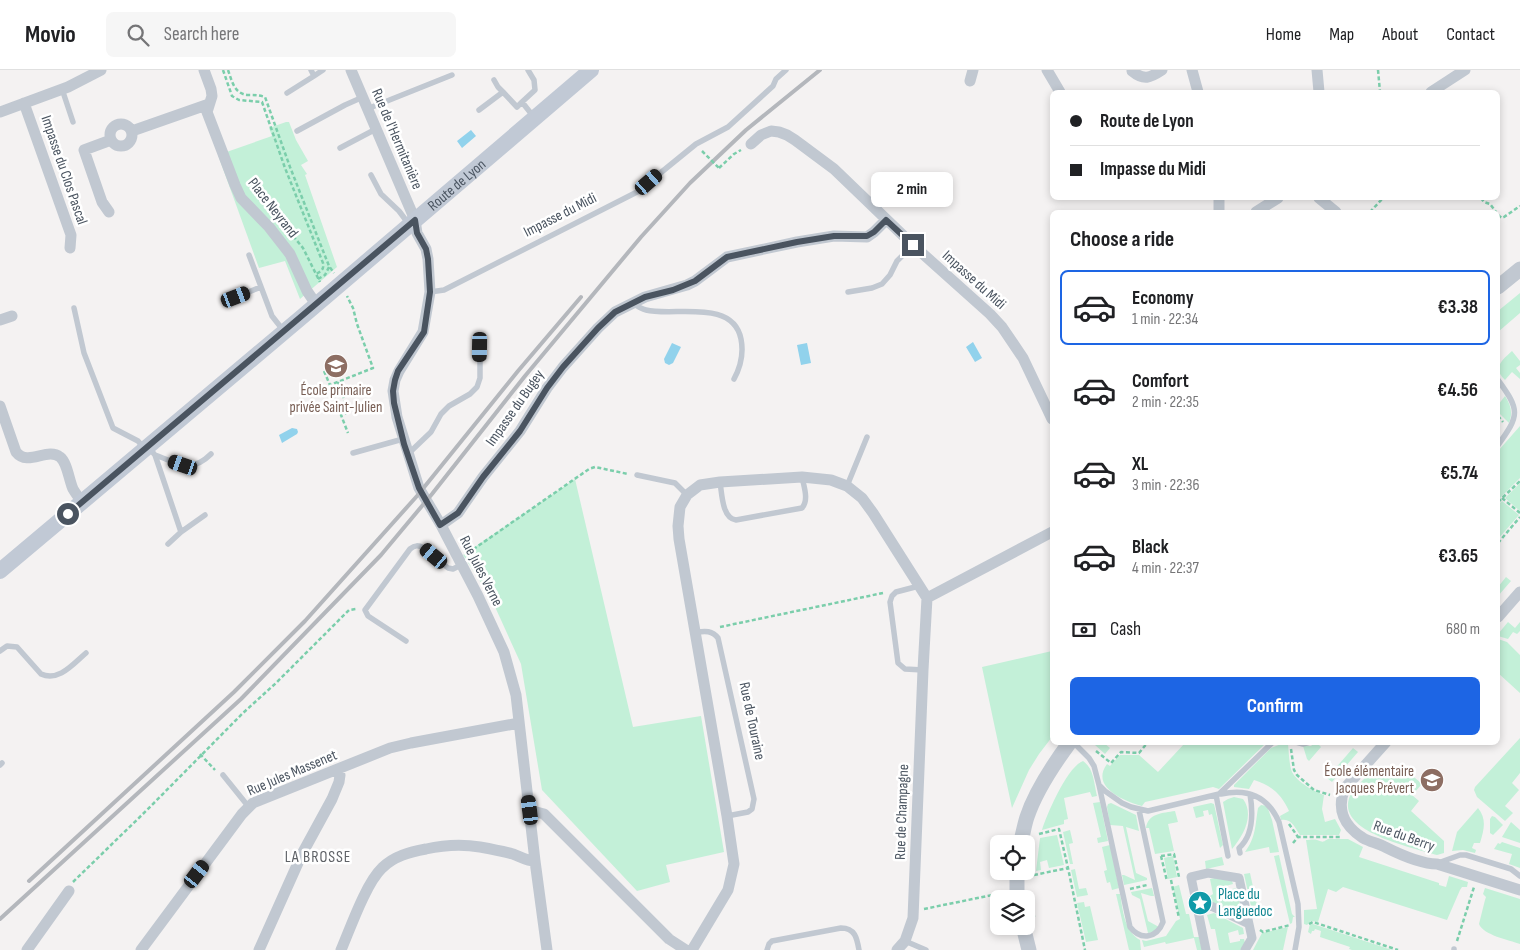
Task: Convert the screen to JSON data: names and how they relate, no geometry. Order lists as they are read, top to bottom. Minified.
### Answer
{"streets":{"main road":["Route de Lyon"],"street":["Rue de l'Hermitanière","Impasse du Clos Pascal","Place Neyrand","Impasse du Midi","Impasse du Bugey","Rue Jules Verne","Rue Jules Massenet","Rue de Champagne","Rue du Berry"],"lane":["Rue de Touraine"]},"crossings":[["Rue de l'Hermitanière","Route de Lyon"],["Rue de l'Hermitanière","Rue Jules Verne"],["Route de Lyon","Place Neyrand"],["Route de Lyon","Rue Jules Verne"],["Impasse du Midi","Impasse du Bugey"],["Impasse du Midi","Rue Jules Verne"],["Impasse du Bugey","Rue Jules Verne"],["Rue Jules Verne","Rue Jules Massenet"]],"districts":["LA BROSSE"],"places":{"school or university":["École primaire privée Saint-Julien","École élémentaire Jacques Prévert"],"place":["Place du Languedoc"]},"page":{"header":"Movio","search":"Search here","nav":["Home","Map","About","Contact"],"banner":["Route de Lyon","Impasse du Midi"],"bubble":"2 min","heading":"Choose a ride","list":[{"name":"Economy","note":"1 min · 22:34","value":"€3.38"},{"name":"Comfort","note":"2 min · 22:35","value":"€4.56"},{"name":"XL","note":"3 min · 22:36","value":"€5.74"},{"name":"Black","note":"4 min · 22:37","value":"€3.65"}],"pay":["Cash","680 m"],"buttons":"Confirm"}}
